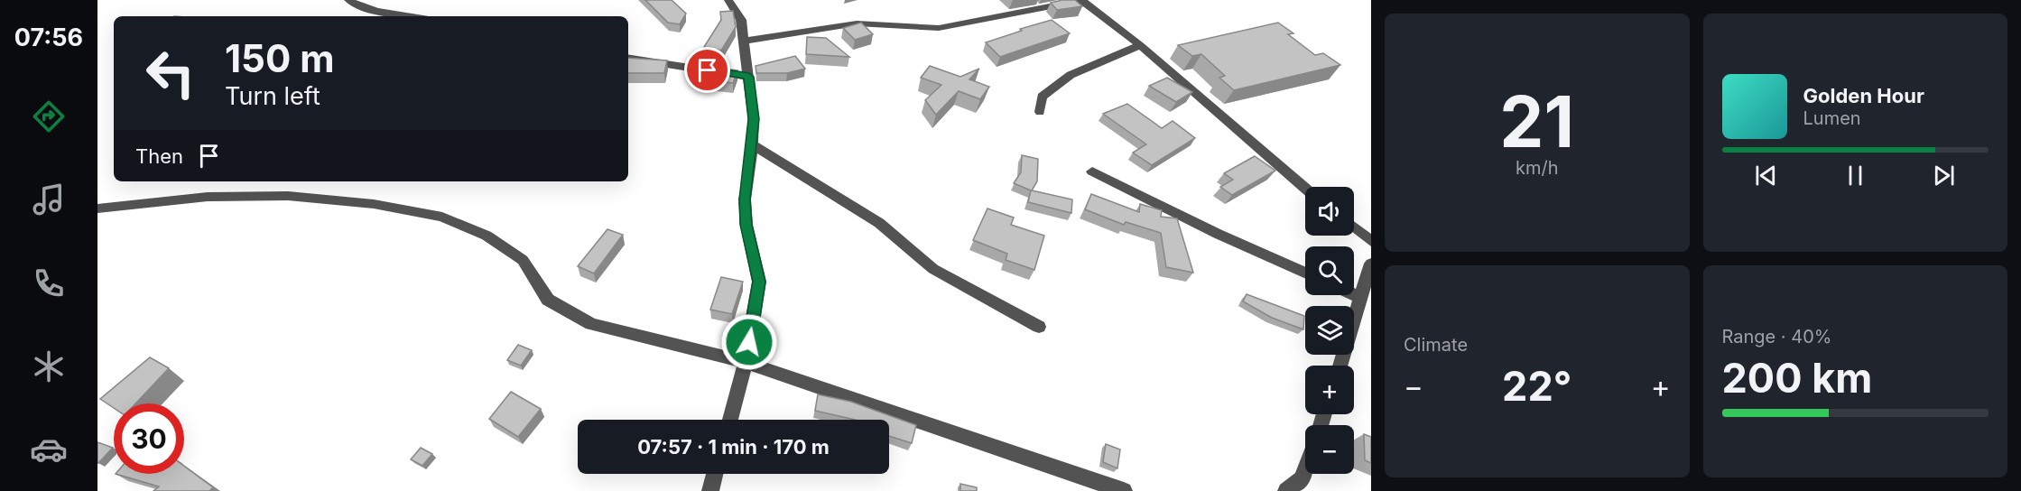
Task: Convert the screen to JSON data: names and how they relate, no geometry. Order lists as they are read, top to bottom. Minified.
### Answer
{"page":{"tabs":"07:56","tile":[["21","km/h"],"Climate",["Range · 40%","200 km"]],"turn":["150 m","Turn left"],"song":["Golden Hour","Lumen"],"then":"Then","map_buttons":["+","−"],"heat":["−","22°","+"],"limit":"30","trip":"07:57 · 1 min · 170 m"}}
